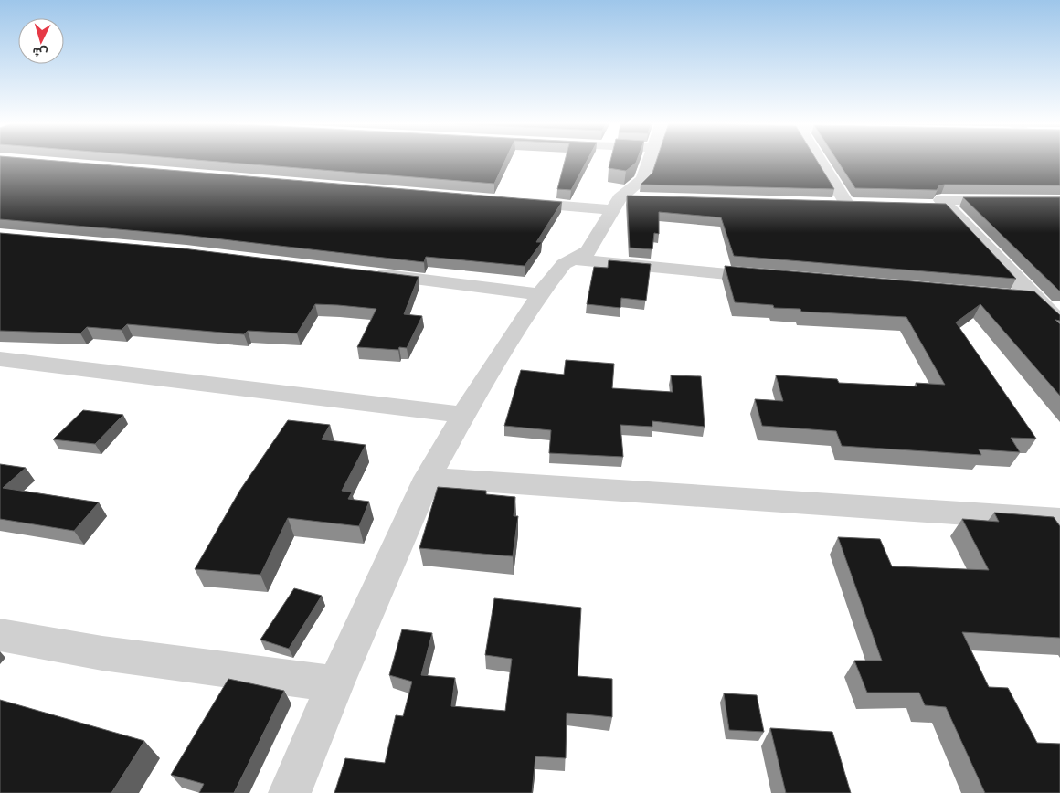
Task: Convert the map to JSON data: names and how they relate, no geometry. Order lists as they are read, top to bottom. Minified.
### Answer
{"north":"bottom"}
